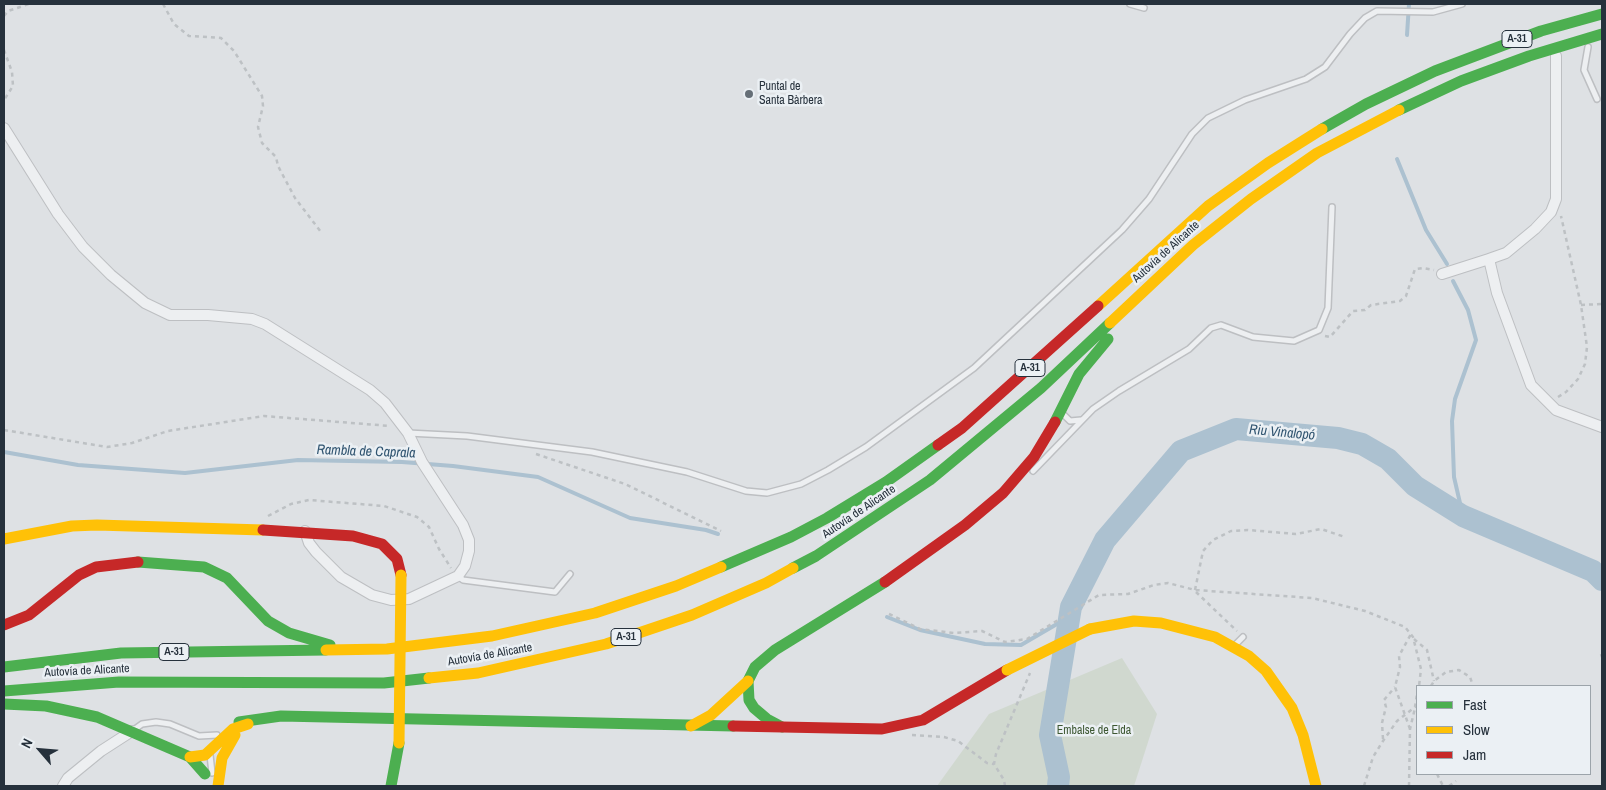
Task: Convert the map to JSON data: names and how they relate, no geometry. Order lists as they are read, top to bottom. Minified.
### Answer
{"streets":{"main road":["A-31","Autovía de Alicante"]},"water":["Riu Vinalopó","Rambla de Caprala"],"parks":["Embalse de Elda"],"places":["Puntal de Santa Bàrbera"],"legend":["Fast","Slow","Jam"],"north":"top left"}
